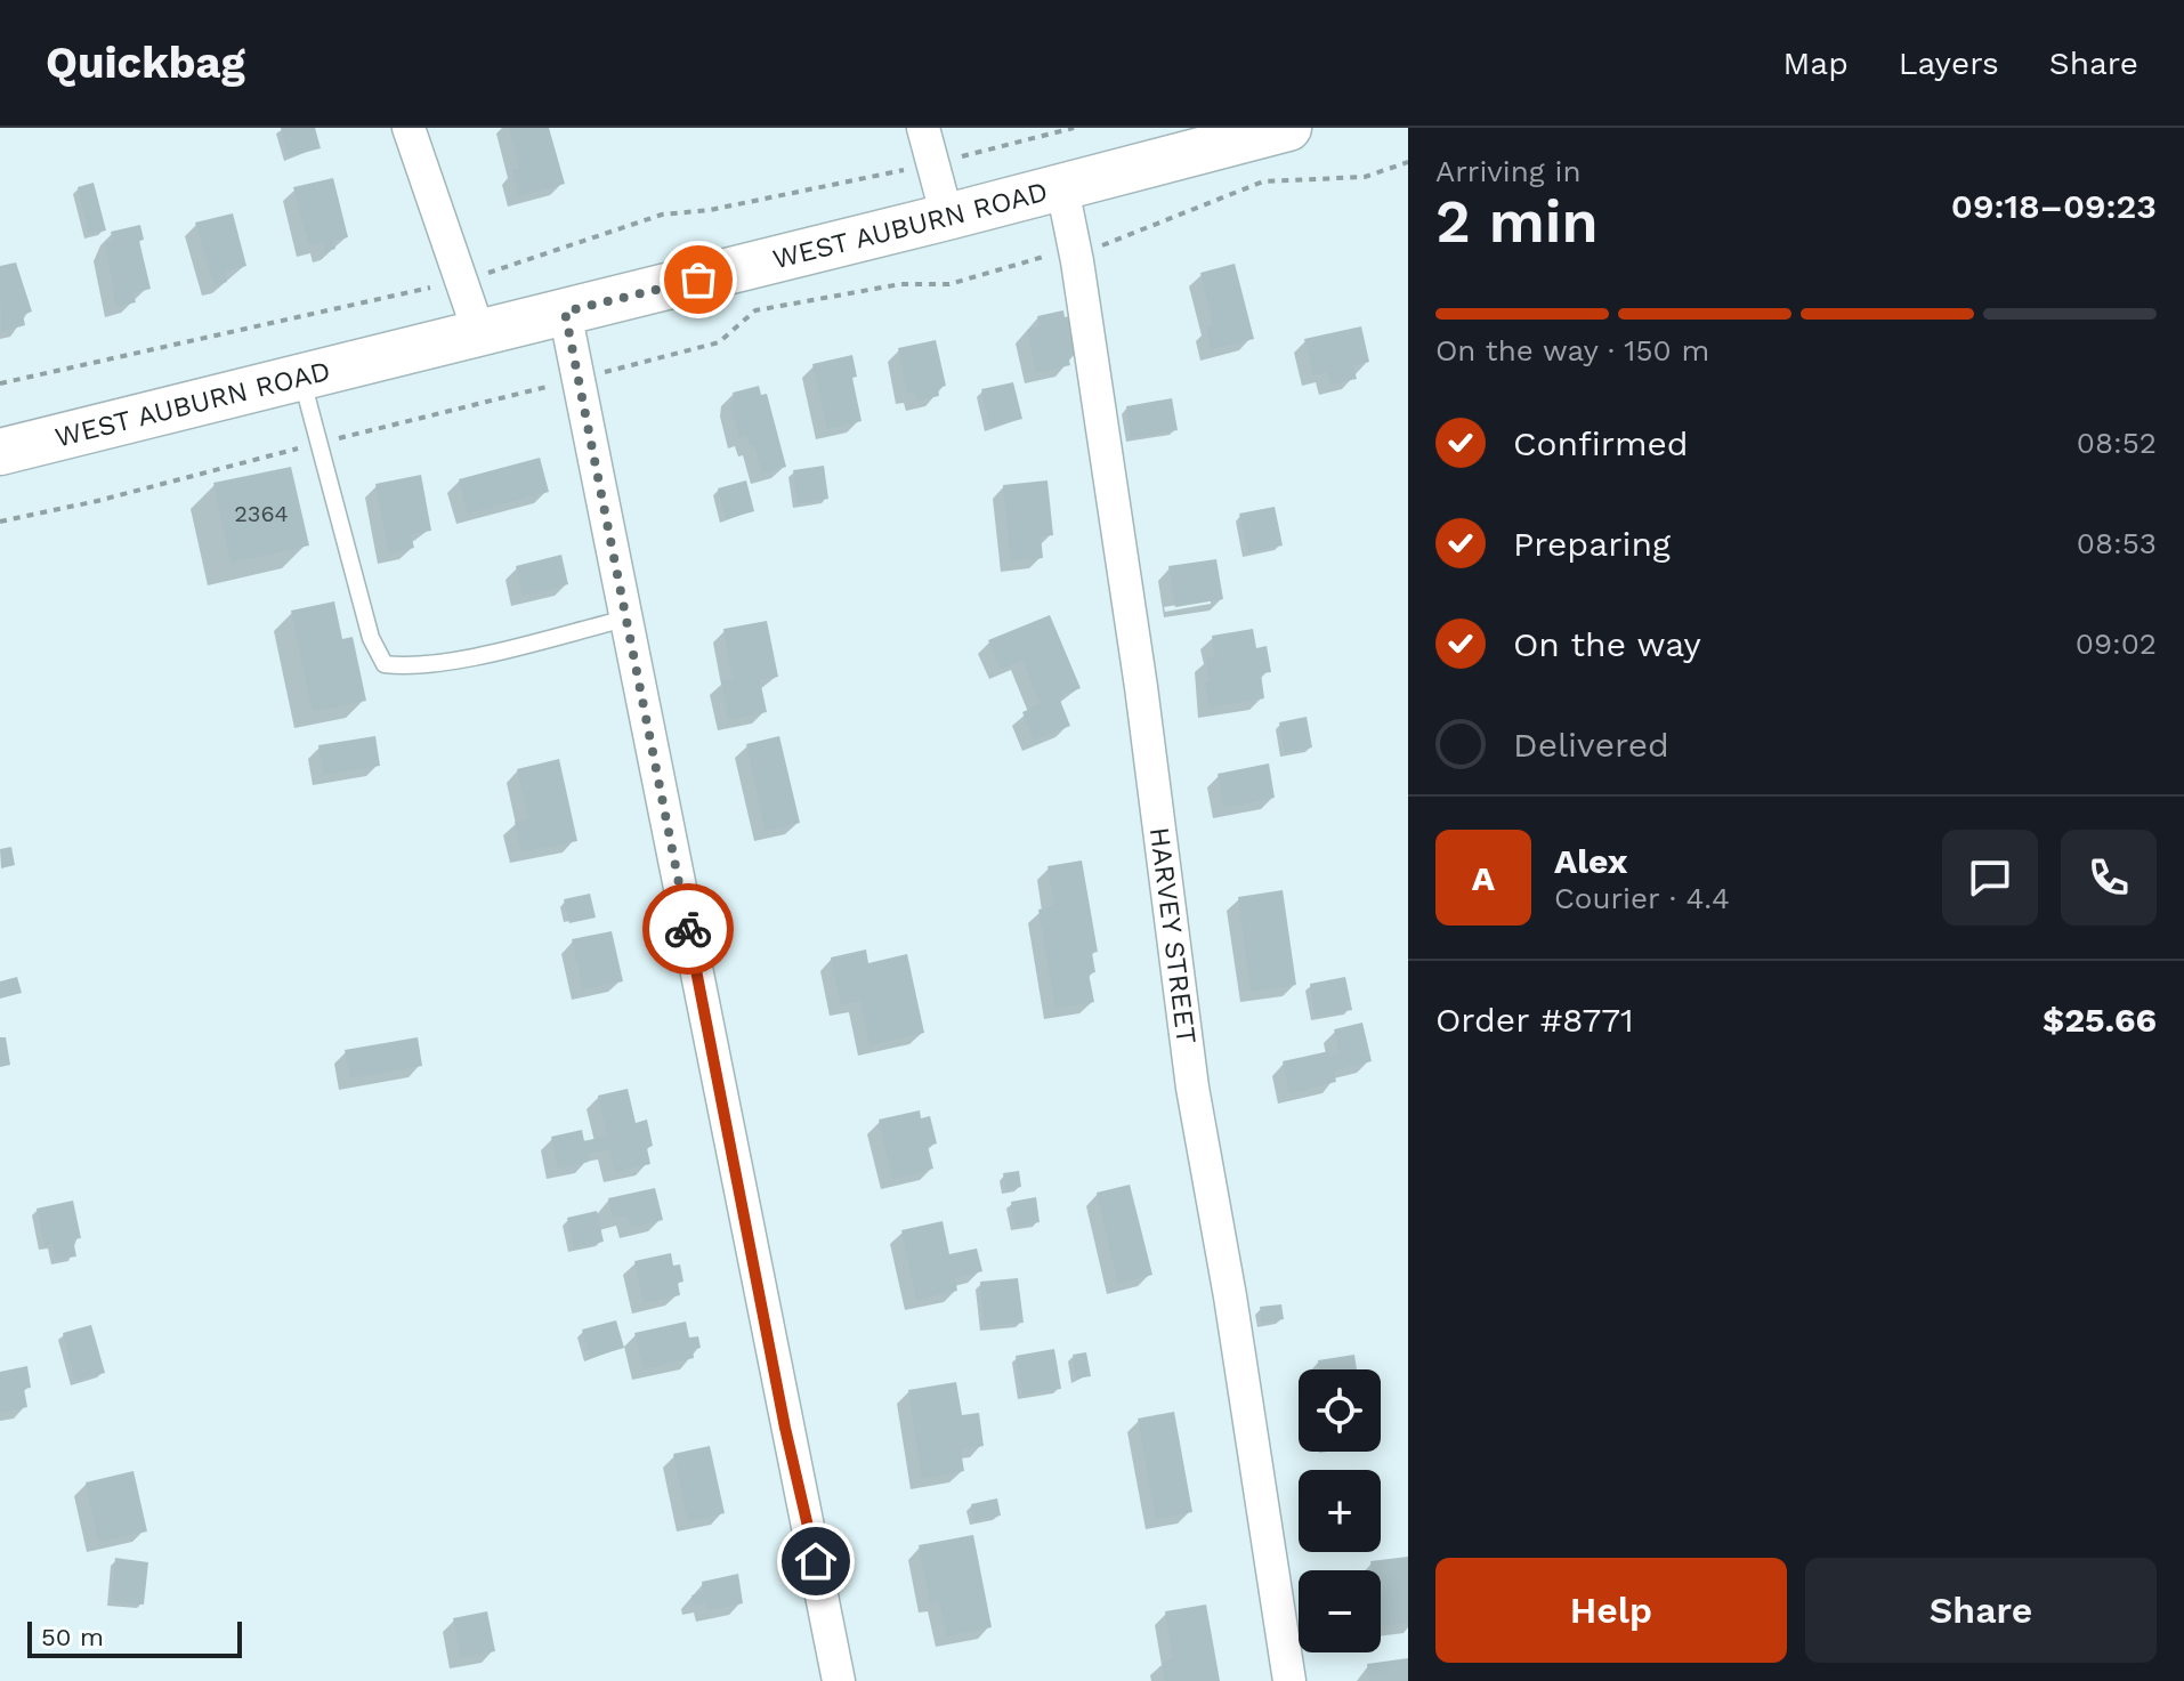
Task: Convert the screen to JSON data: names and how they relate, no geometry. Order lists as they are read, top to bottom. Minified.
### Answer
{"streets":{"main road":["WEST AUBURN ROAD"],"street":["HARVEY STREET"]},"crossings":[["WEST AUBURN ROAD","HARVEY STREET"]],"house_numbers":["2364"],"scale_bar":"50 m","page":{"header":"Quickbag","nav":["Map","Layers","Share"],"heading":["2 min","Arriving in","09:18–09:23"],"panel":["Alex","Courier · 4.4","Order #8771","$25.66"],"bar":"On the way · 150 m","list":[["Confirmed","08:52"],["Preparing","08:53"],["On the way","09:02"],"Delivered"],"round":"A","map_buttons":["+","−"],"buttons":["Help","Share"],"scale":"50 m"}}
